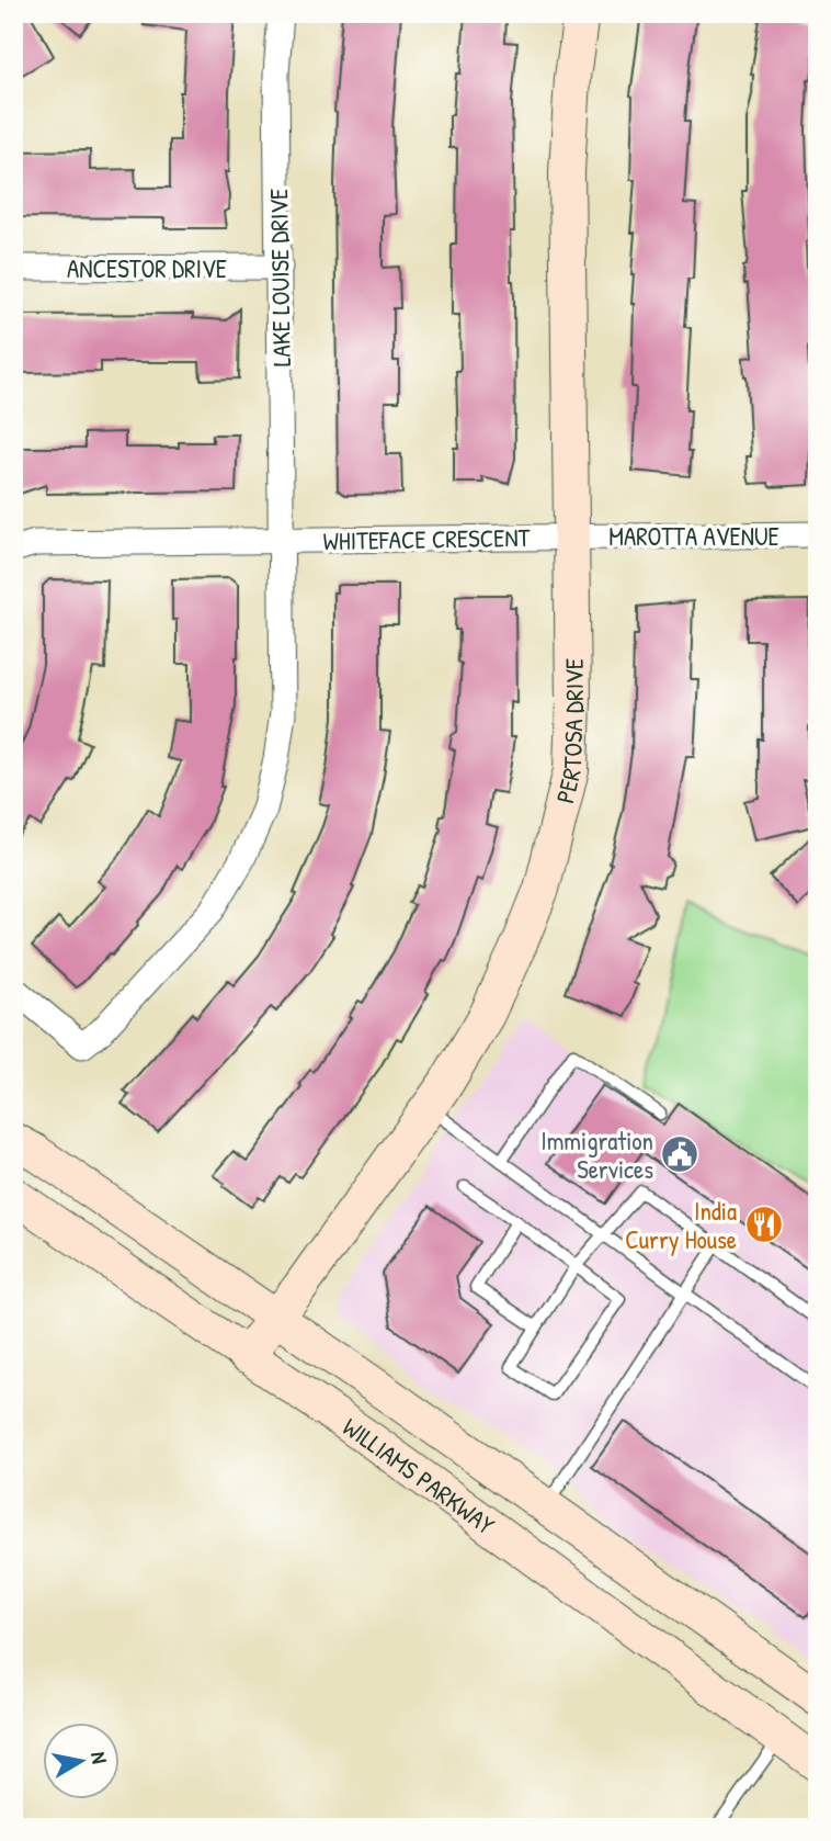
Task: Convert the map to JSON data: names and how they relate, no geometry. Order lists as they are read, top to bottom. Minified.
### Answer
{"streets":{"main road":["PERTOSA DRIVE","WILLIAMS PARKWAY"],"street":["ANCESTOR DRIVE","LAKE LOUISE DRIVE","MAROTTA AVENUE","WHITEFACE CRESCENT"]},"crossings":[["ANCESTOR DRIVE","LAKE LOUISE DRIVE"],["LAKE LOUISE DRIVE","WHITEFACE CRESCENT"],["MAROTTA AVENUE","WHITEFACE CRESCENT"],["MAROTTA AVENUE","PERTOSA DRIVE"],["WHITEFACE CRESCENT","PERTOSA DRIVE"],["PERTOSA DRIVE","WILLIAMS PARKWAY"]],"places":{"public building":["Immigration Services"],"restaurant":["India Curry House"]},"north":"right"}
